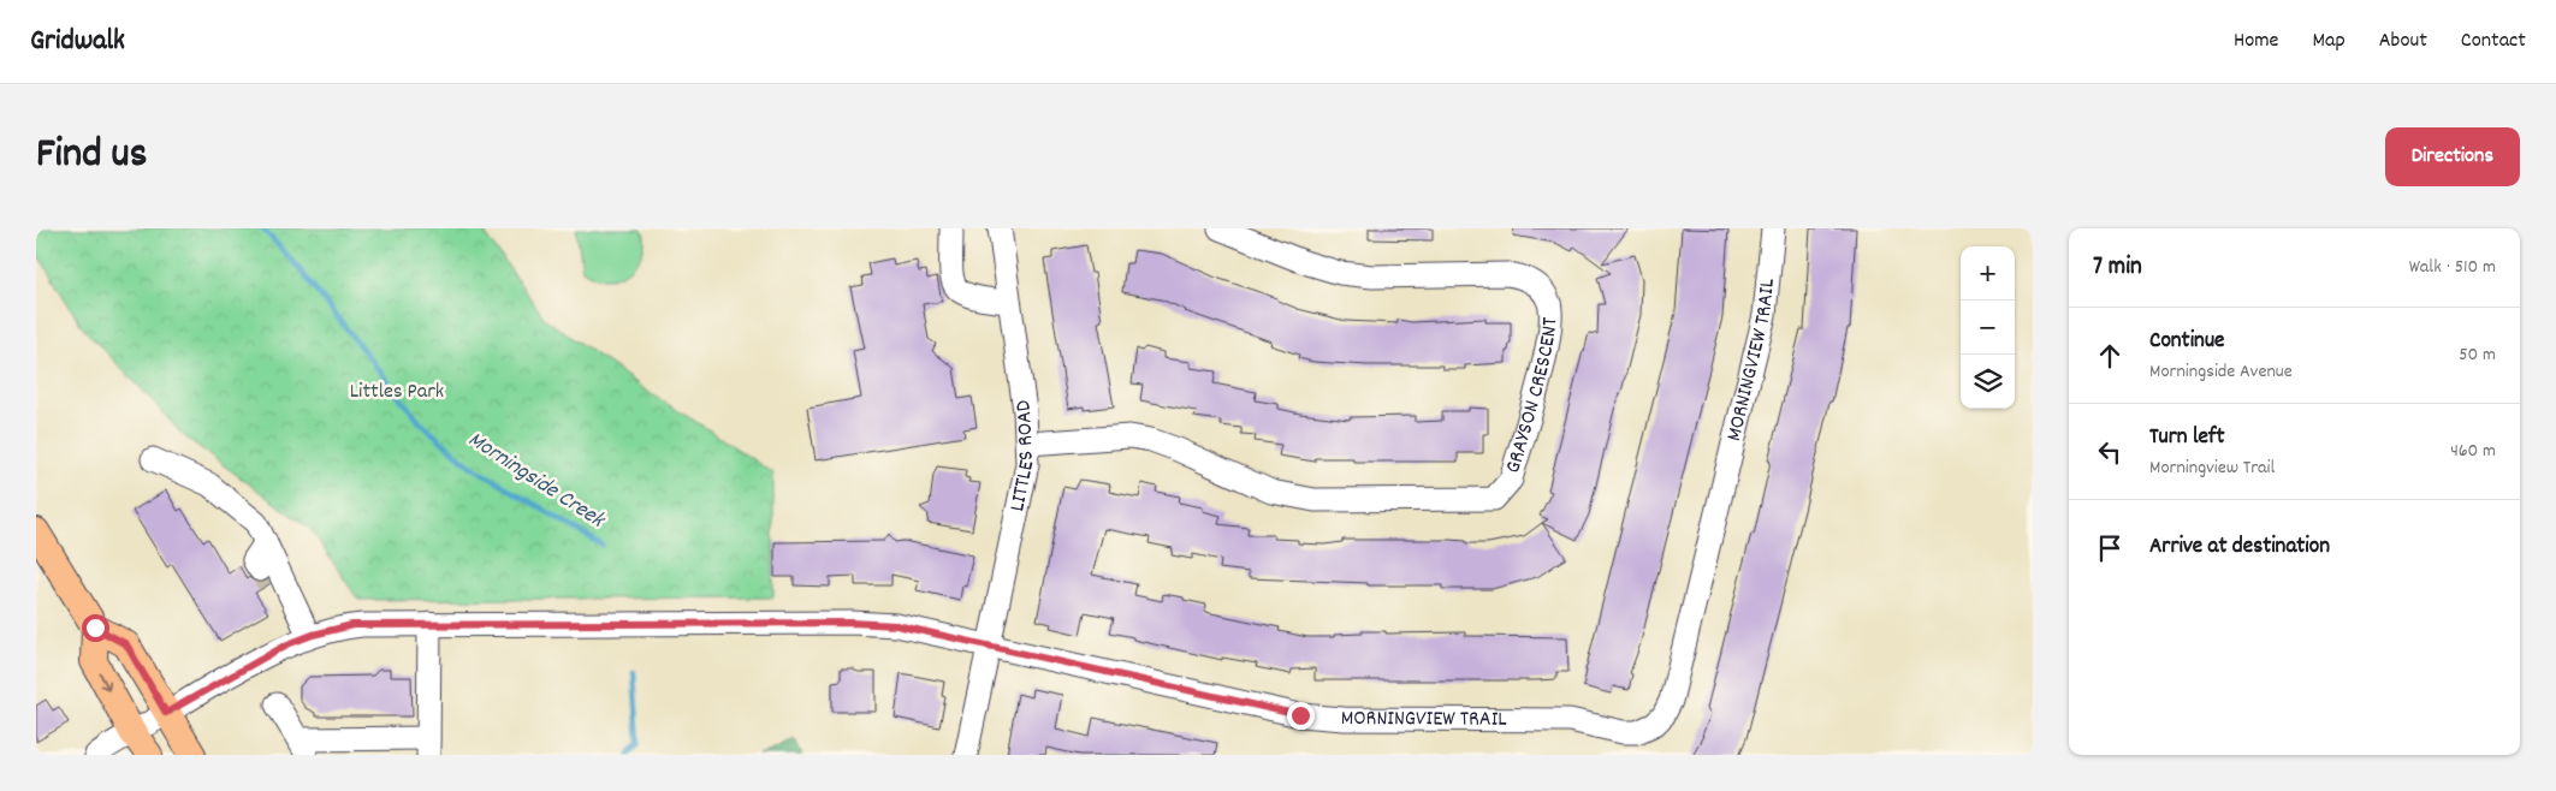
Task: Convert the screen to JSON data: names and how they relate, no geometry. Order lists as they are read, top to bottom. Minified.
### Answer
{"streets":{"street":["MORNINGVIEW TRAIL","GRAYSON CRESCENT","LITTLES ROAD"]},"crossings":[["MORNINGVIEW TRAIL","LITTLES ROAD"],["GRAYSON CRESCENT","LITTLES ROAD"]],"water":["Morningside Creek"],"parks":["Littles Park"],"page":{"header":"Gridwalk","nav":["Home","Map","About","Contact"],"title":"Find us","buttons":"Directions","heading":["7 min","Walk · 510 m"],"map_buttons":["+","−"],"list":[["Continue","Morningside Avenue","50 m"],["Turn left","Morningview Trail","460 m"],"Arrive at destination"]}}
